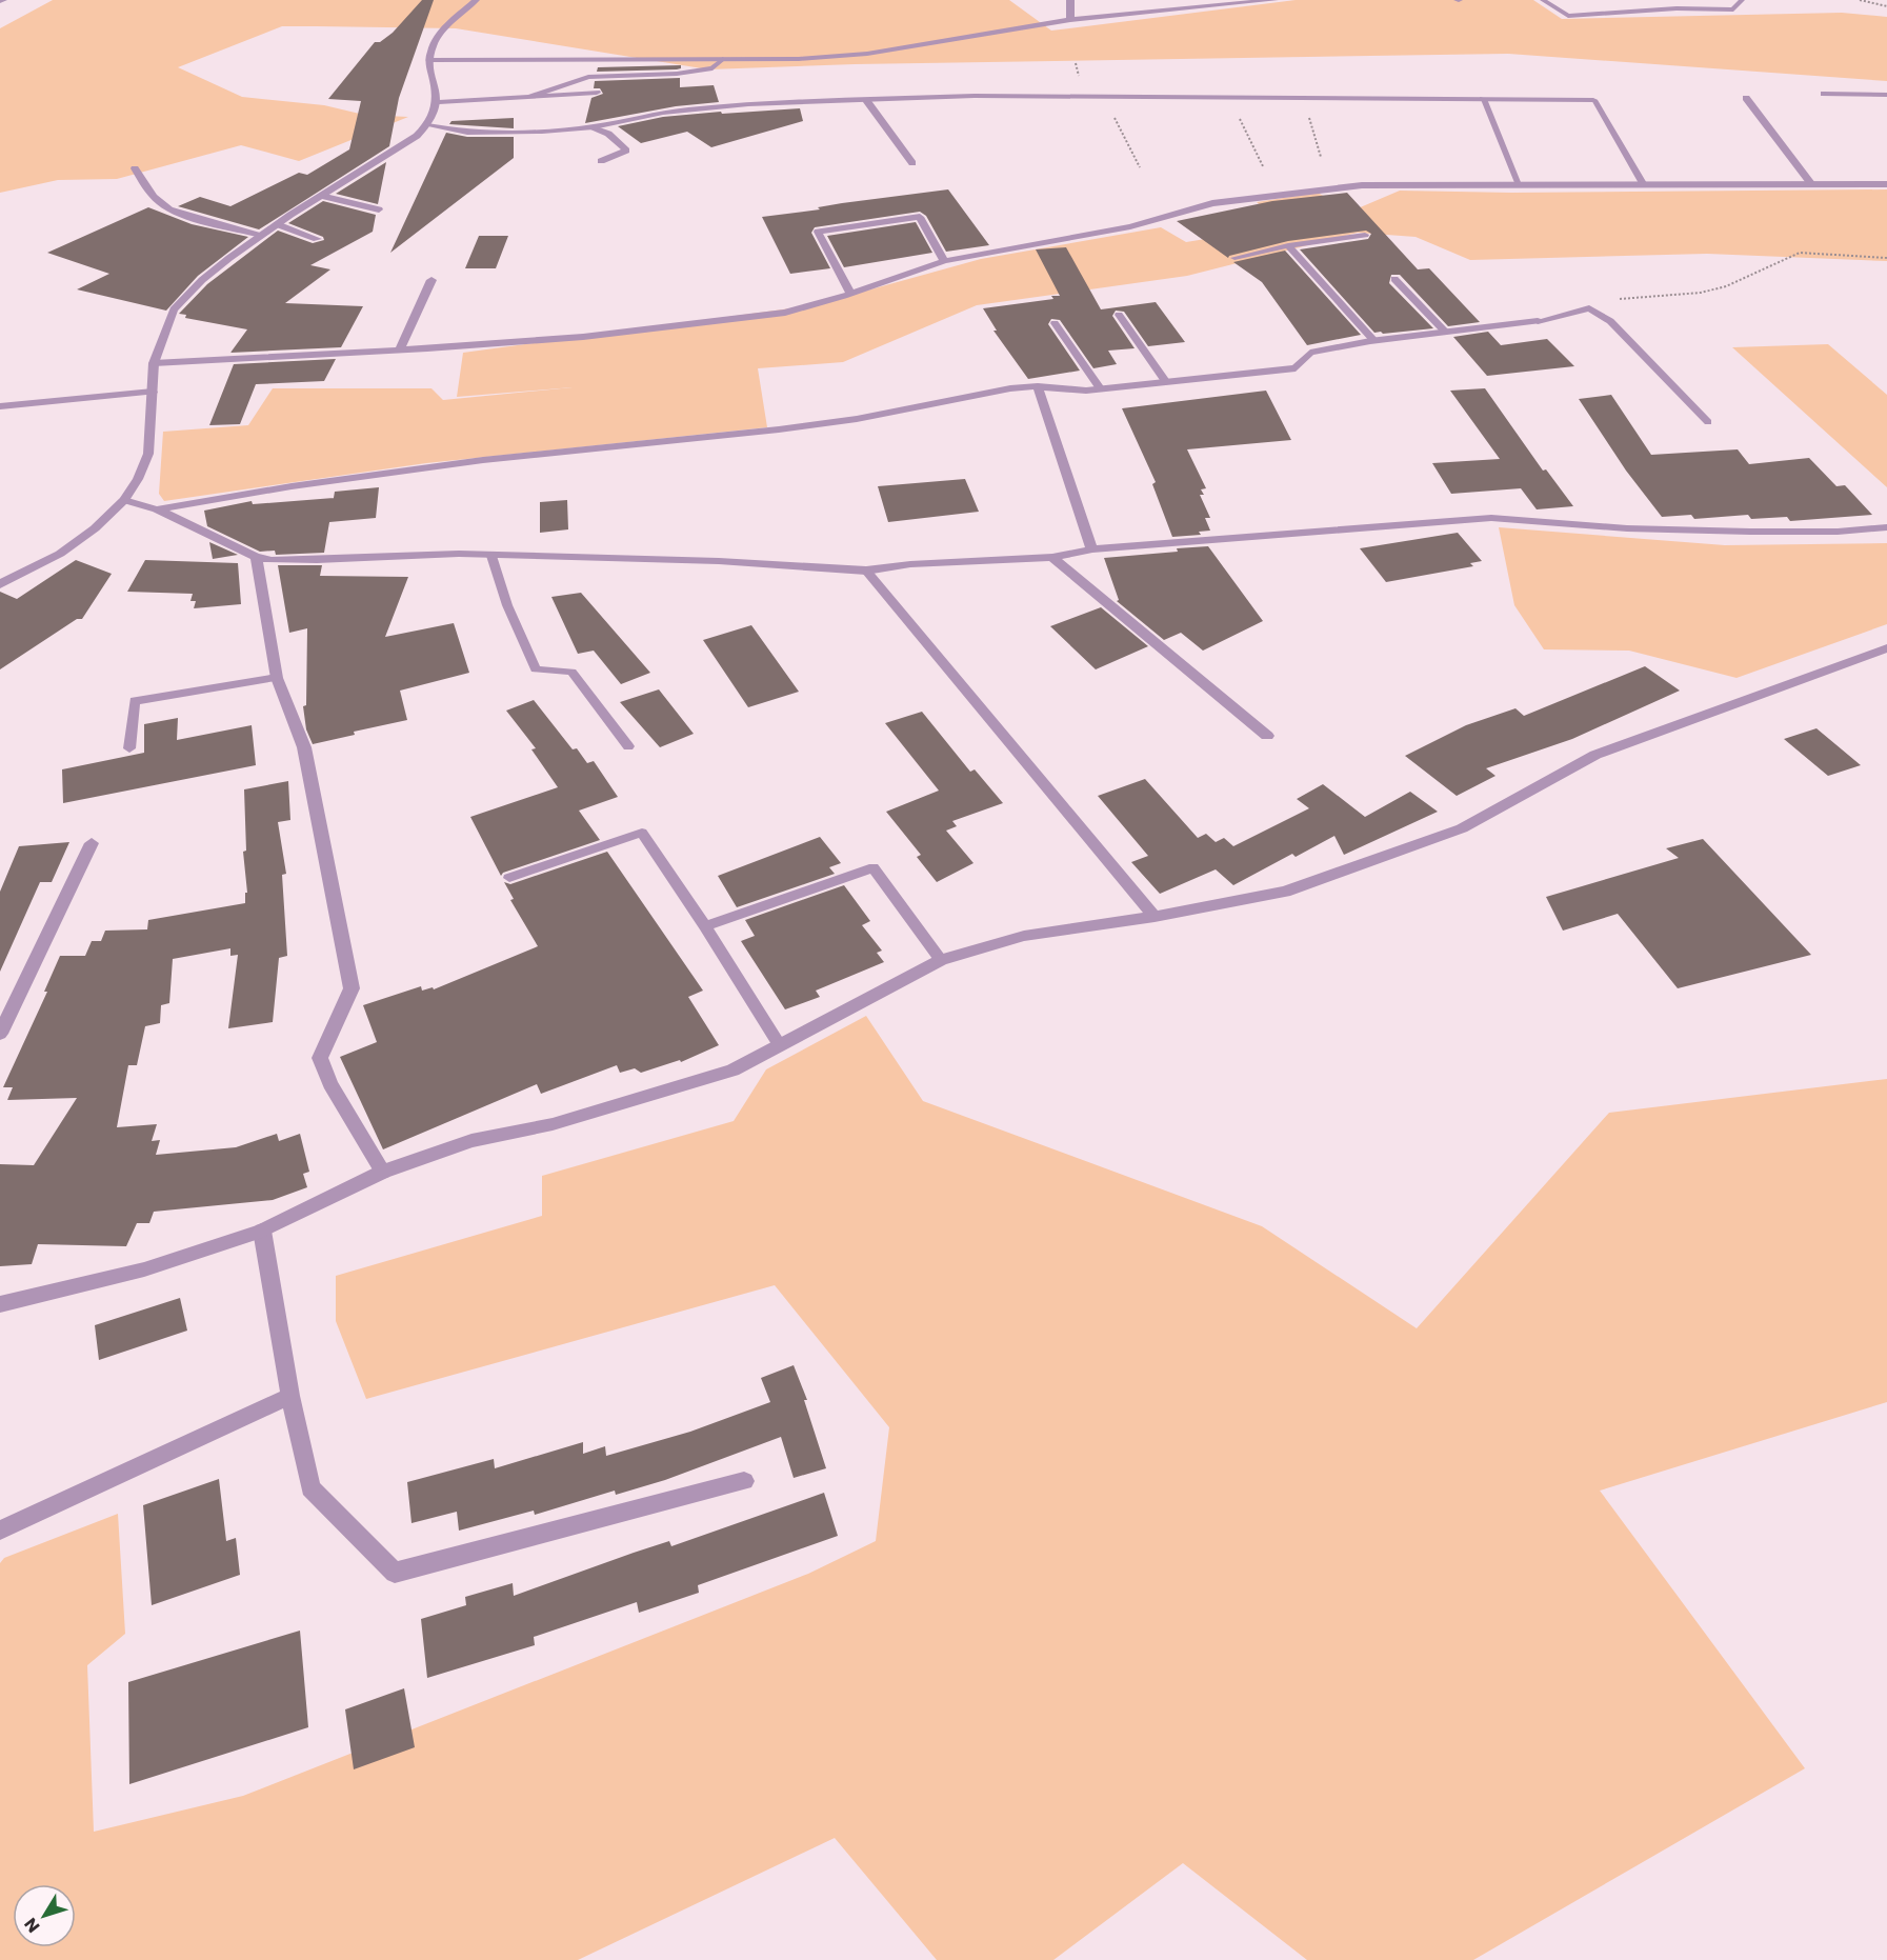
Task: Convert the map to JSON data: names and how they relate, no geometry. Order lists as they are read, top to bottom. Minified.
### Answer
{"north":"bottom left"}
